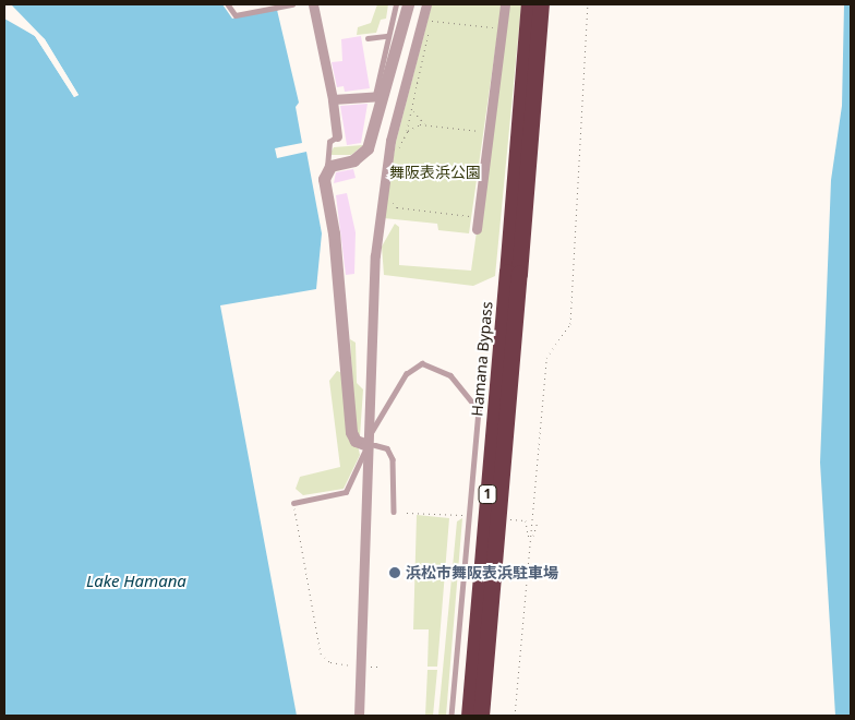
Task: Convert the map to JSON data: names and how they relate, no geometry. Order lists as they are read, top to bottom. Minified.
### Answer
{"streets":{"highway":["Hamana Bypass","1"]},"water":["Lake Hamana"],"parks":["舞阪表浜公園"],"places":["浜松市舞阪表浜駐車場"]}
